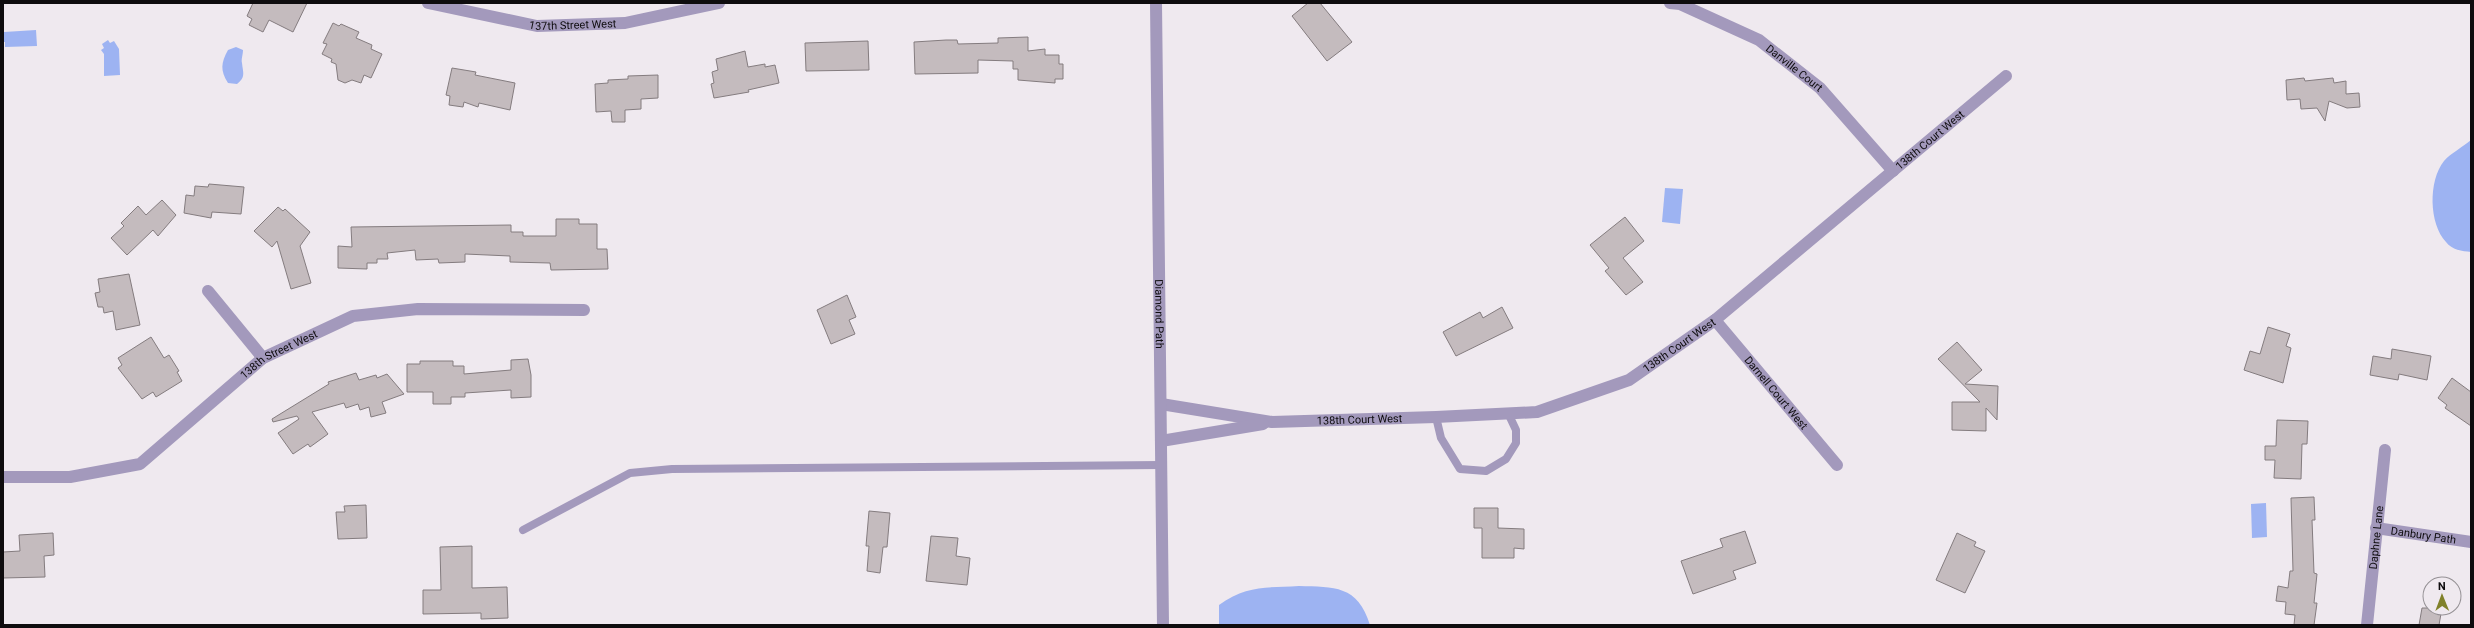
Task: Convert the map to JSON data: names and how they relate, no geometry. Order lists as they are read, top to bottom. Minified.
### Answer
{"streets":{"street":["137th Street West","Danville Court","138th Court West","Diamond Path","138th Street West","Darnell Court West","Danbury Path","Daphne Lane"]},"crossings":[["Danville Court","138th Court West"],["138th Court West","Diamond Path"],["138th Court West","Darnell Court West"],["Danbury Path","Daphne Lane"]],"north":"top"}
